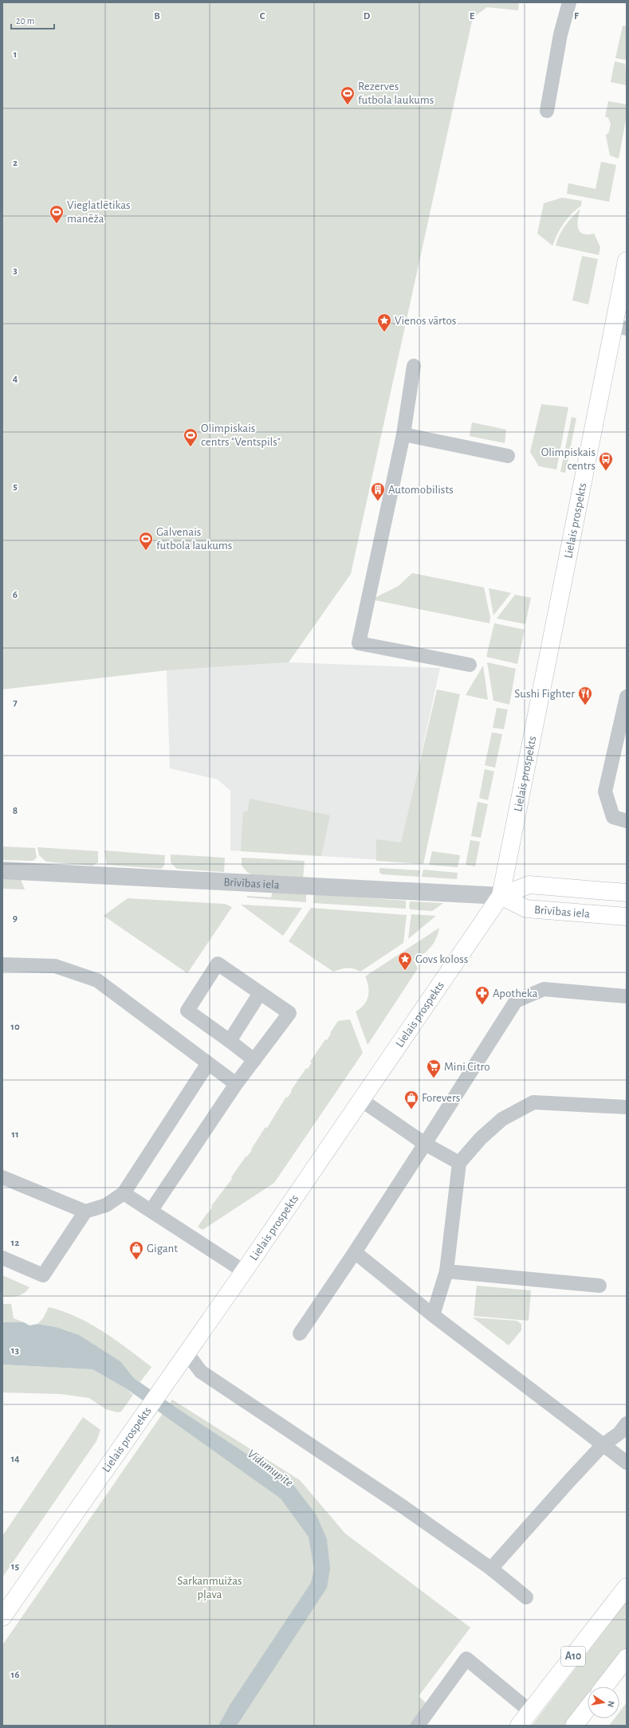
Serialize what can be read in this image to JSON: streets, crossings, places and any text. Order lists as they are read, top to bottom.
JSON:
{
  "streets": {
    "main road": ["Lielais prospekts", "Brīvības iela", "A10"]
  },
  "crossings": [
    ["Lielais prospekts", "Brīvības iela"]
  ],
  "water": ["Vidumupīte"],
  "parks": ["Sarkanmuižas pļava"],
  "places": {
    "sports": [
      "Rezerves futbola laukums",
      "Vieglatlētikas manēža",
      "Olimpiskais centrs \"Ventspils\"",
      "Galvenais futbola laukums"
    ],
    "place": ["Vienos vārtos", "Govs koloss"],
    "bus stop": ["Olimpiskais centrs"],
    "building": ["Automobilists"],
    "restaurant": ["Sushi Fighter"],
    "pharmacy": ["Apotheka"],
    "supermarket": ["Mini Citro"],
    "shop": ["Forevers", "Gigant"]
  },
  "scale_bar": "20 m",
  "north": "right",
  "grid": {
    "columns": [
      "B",
      "C",
      "D",
      "E",
      "F"
    ],
    "rows": [
      "1",
      "2",
      "3",
      "4",
      "5",
      "6",
      "7",
      "8",
      "9",
      "10",
      "11",
      "12",
      "13",
      "14",
      "15",
      "16"
    ]
  }
}
